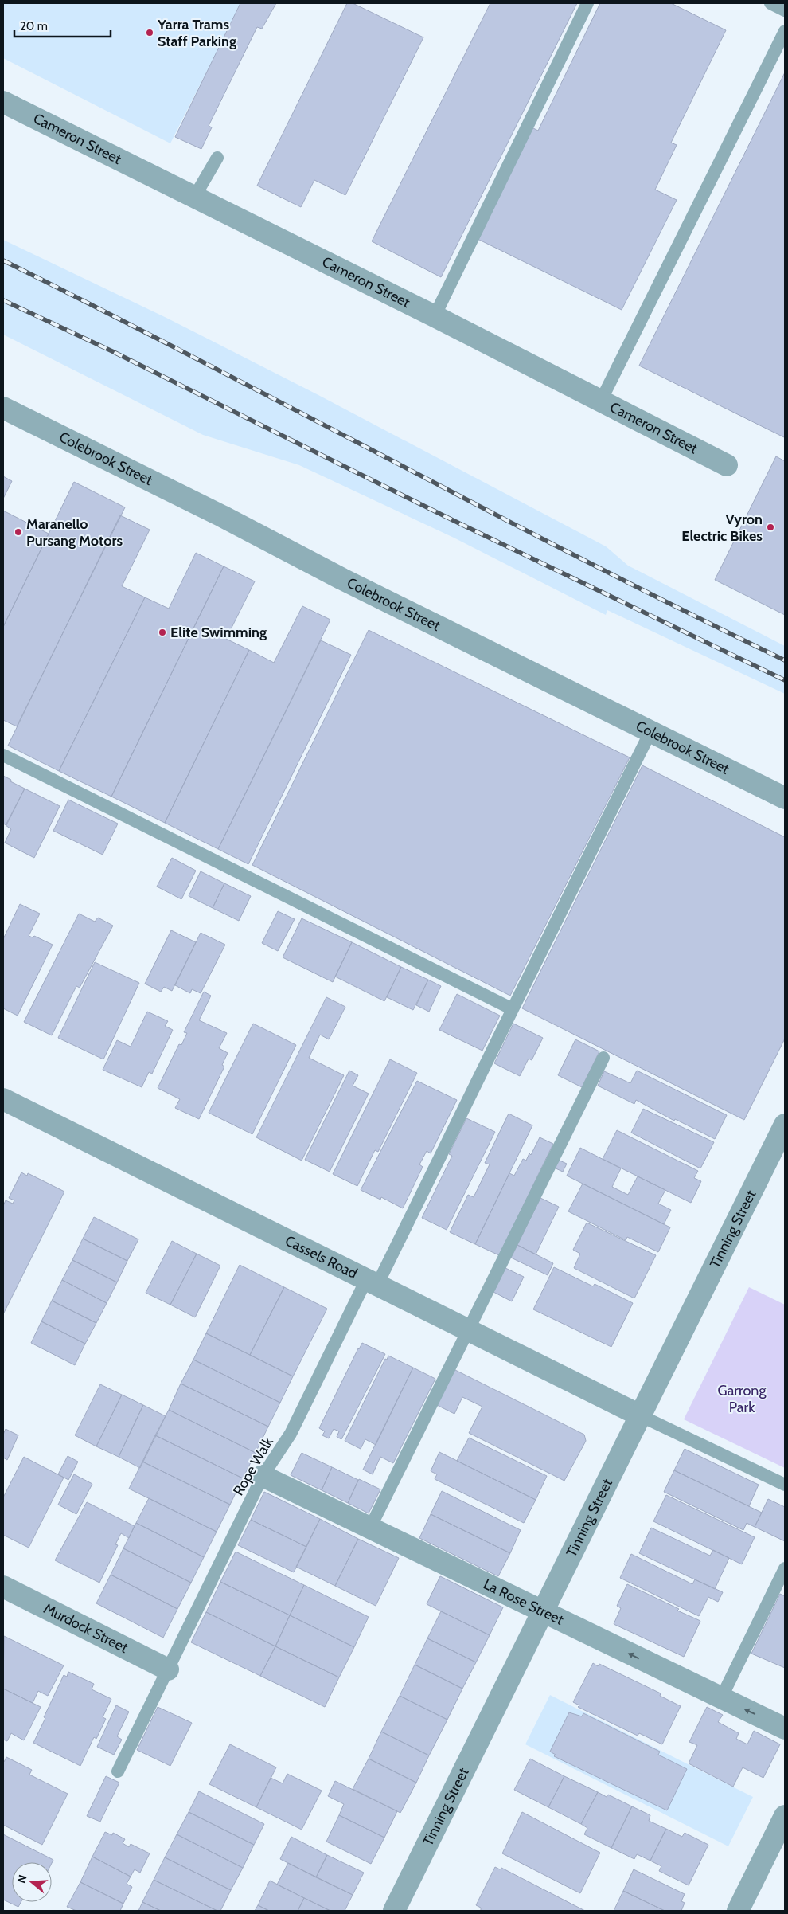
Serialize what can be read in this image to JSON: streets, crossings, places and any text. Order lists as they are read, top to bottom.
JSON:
{
  "streets": {
    "street": [
      "Cameron Street",
      "Colebrook Street",
      "Tinning Street",
      "Cassels Road",
      "La Rose Street",
      "Murdock Street"
    ],
    "lane": ["Rope Walk"]
  },
  "crossings": [
    ["Colebrook Street", "Rope Walk"],
    ["Tinning Street", "Cassels Road"],
    ["Tinning Street", "La Rose Street"],
    ["Cassels Road", "Rope Walk"],
    ["Rope Walk", "La Rose Street"],
    ["Rope Walk", "Murdock Street"]
  ],
  "one_way": ["La Rose Street"],
  "parks": ["Garrong Park"],
  "places": [
    "Yarra Trams Staff Parking",
    "Vyron Electric Bikes",
    "Maranello Pursang Motors",
    "Elite Swimming"
  ],
  "scale_bar": "20 m",
  "north": "left"
}
